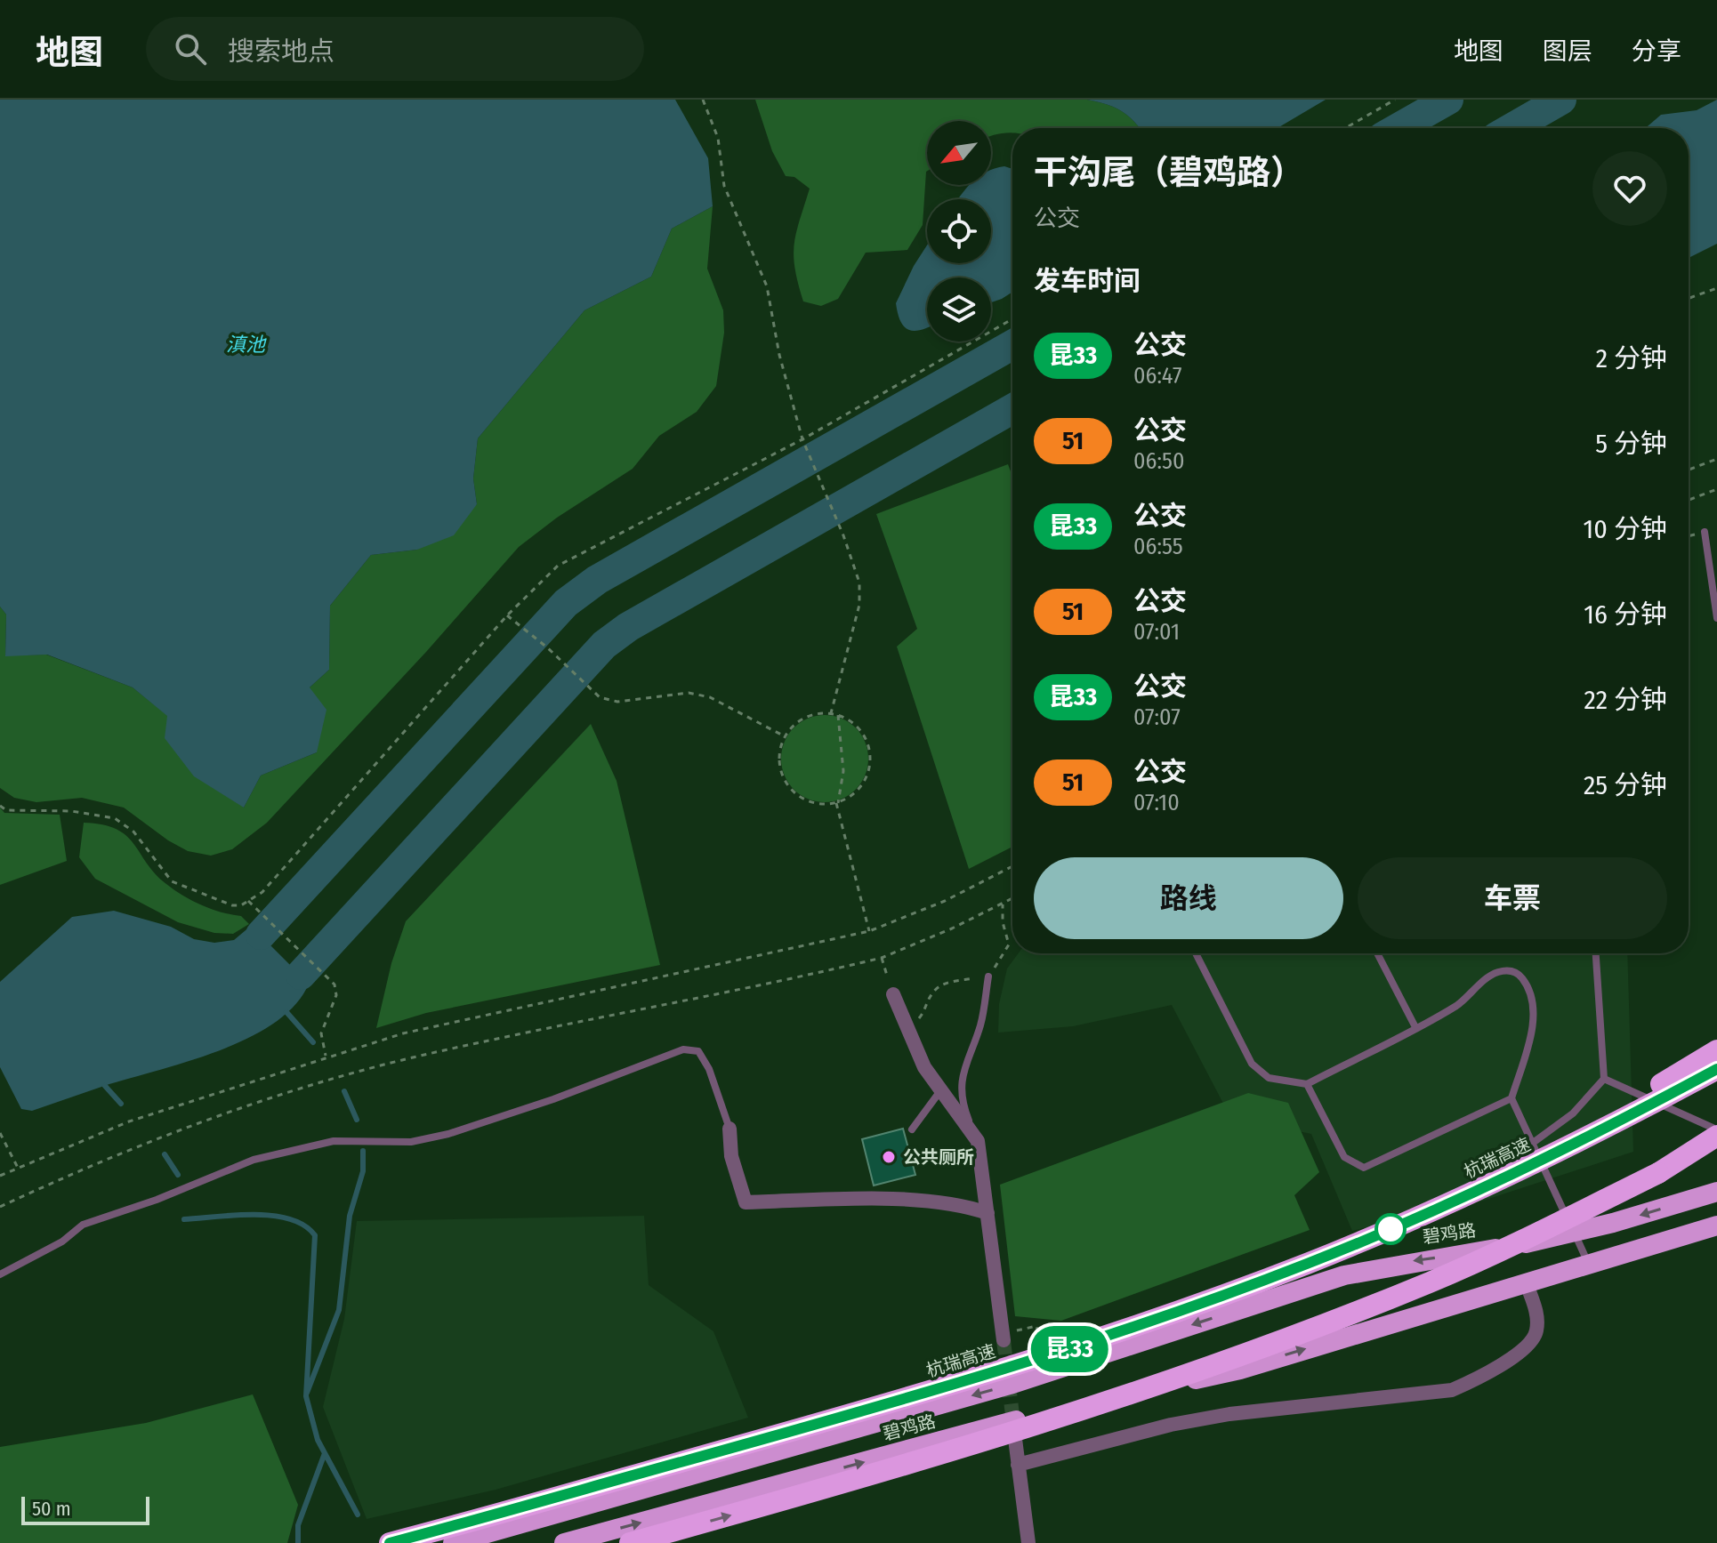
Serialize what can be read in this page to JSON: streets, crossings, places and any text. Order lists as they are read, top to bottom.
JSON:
{
  "streets": {
    "highway": ["杭瑞高速", "碧鸡路"]
  },
  "water": ["滇池"],
  "places": ["公共厕所"],
  "lines": ["bus line 昆33"],
  "scale_bar": "50 m",
  "north": "bottom left",
  "page": {
    "header": "地图",
    "search": "搜索地点",
    "nav": ["地图", "图层", "分享"],
    "on_map": "昆33",
    "heading": [
      ["干沟尾（碧鸡路）", "公交"],
      "发车时间"
    ],
    "list": [
      {
        "mark": "昆33",
        "name": "公交",
        "note": "06:47",
        "value": "2 分钟"
      },
      {
        "mark": "51",
        "name": "公交",
        "note": "06:50",
        "value": "5 分钟"
      },
      {
        "mark": "昆33",
        "name": "公交",
        "note": "06:55",
        "value": "10 分钟"
      },
      {
        "mark": "51",
        "name": "公交",
        "note": "07:01",
        "value": "16 分钟"
      },
      {
        "mark": "昆33",
        "name": "公交",
        "note": "07:07",
        "value": "22 分钟"
      },
      {
        "mark": "51",
        "name": "公交",
        "note": "07:10",
        "value": "25 分钟"
      }
    ],
    "buttons": ["路线", "车票"],
    "scale": "50 m"
  }
}
